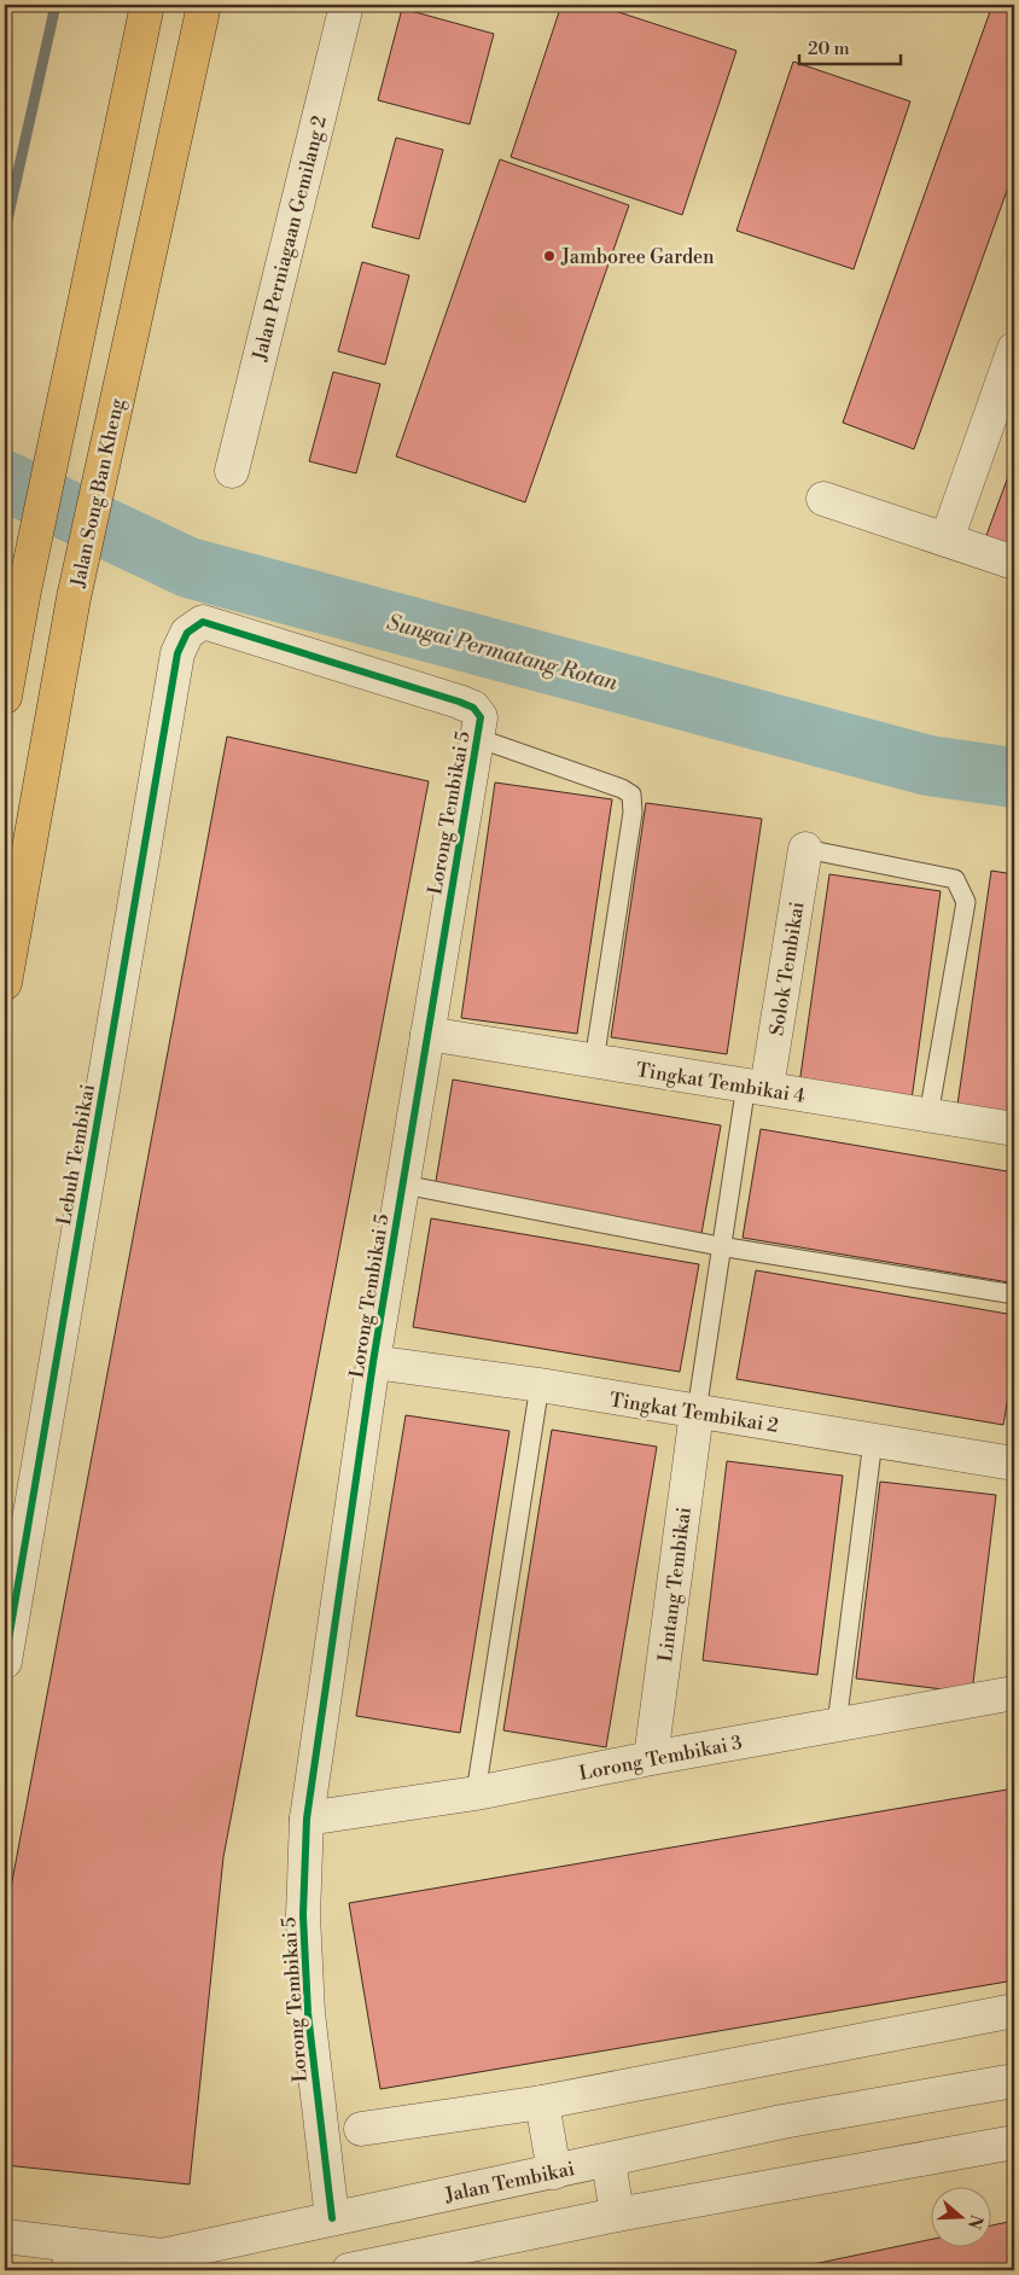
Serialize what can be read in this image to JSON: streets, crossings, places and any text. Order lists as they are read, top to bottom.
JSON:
{
  "streets": {
    "main road": ["Jalan Song Ban Kheng"],
    "street": [
      "Jalan Perniagaan Gemilang 2",
      "Lorong Tembikai 5",
      "Solok Tembikai",
      "Tingkat Tembikai 4",
      "Lebuh Tembikai",
      "Tingkat Tembikai 2",
      "Lintang Tembikai",
      "Lorong Tembikai 3",
      "Jalan Tembikai"
    ]
  },
  "crossings": [
    ["Lorong Tembikai 5", "Tingkat Tembikai 4"],
    ["Lorong Tembikai 5", "Lebuh Tembikai"],
    ["Lorong Tembikai 5", "Tingkat Tembikai 2"],
    ["Lorong Tembikai 5", "Lorong Tembikai 3"],
    ["Lorong Tembikai 5", "Jalan Tembikai"],
    ["Solok Tembikai", "Tingkat Tembikai 4"],
    ["Tingkat Tembikai 2", "Lintang Tembikai"],
    ["Lintang Tembikai", "Lorong Tembikai 3"]
  ],
  "water": ["Sungai Permatang Rotan"],
  "places": ["Jamboree Garden"],
  "scale_bar": "20 m",
  "north": "right"
}
